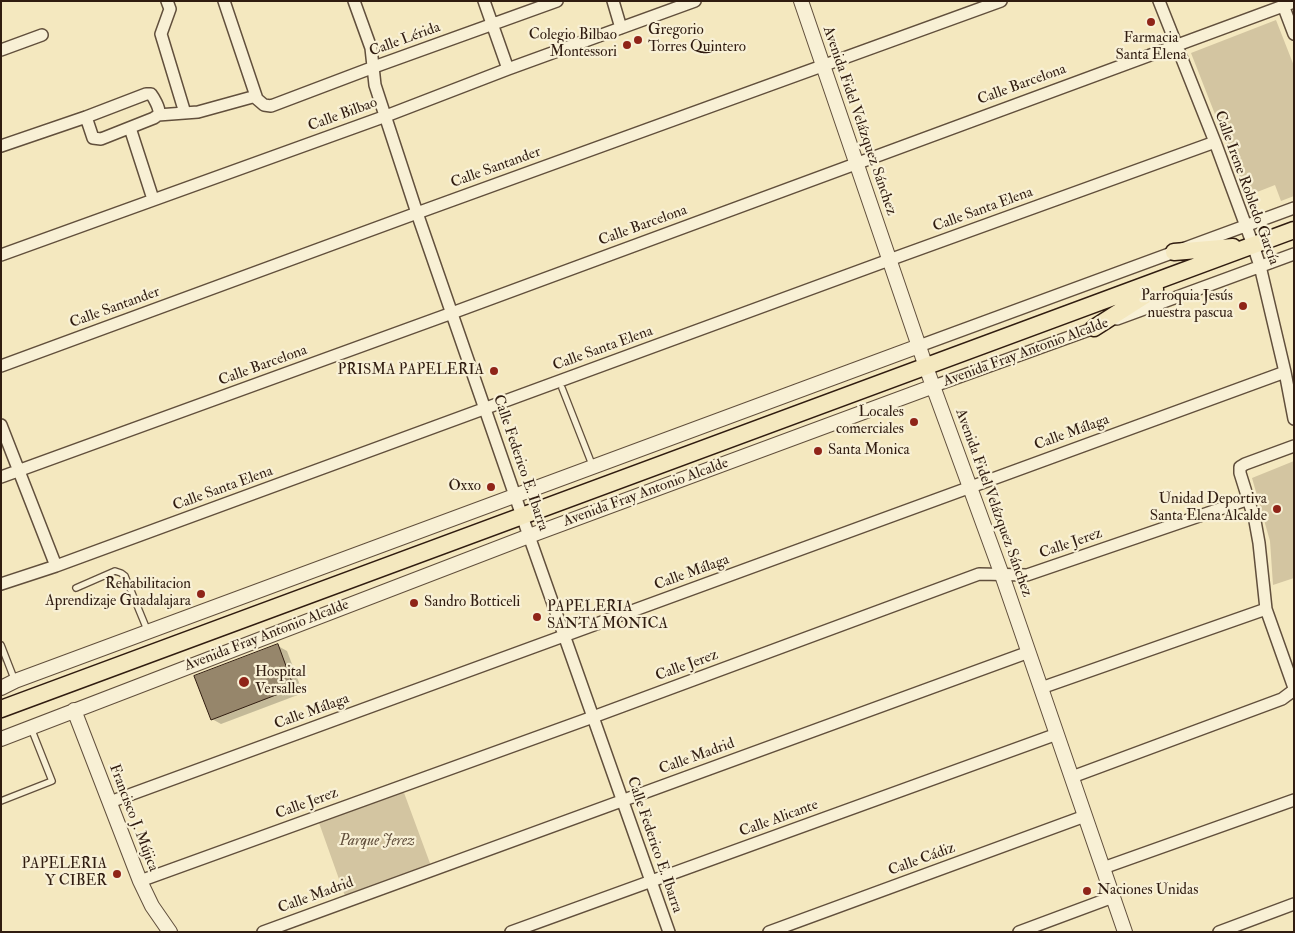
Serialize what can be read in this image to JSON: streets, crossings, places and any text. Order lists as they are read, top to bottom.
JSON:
{
  "streets": {
    "main road": ["Avenida Fray Antonio Alcalde"],
    "street": [
      "Calle Lérida",
      "Calle Barcelona",
      "Calle Bilbao",
      "Avenida Fidel Velázquez Sánchez",
      "Calle Santander",
      "Calle Irene Robledo García",
      "Calle Santa Elena",
      "Calle Málaga",
      "Calle Federico E. Ibarra",
      "Calle Jerez",
      "Calle Madrid",
      "Francisco J. Mújica",
      "Calle Alicante",
      "Calle Cádiz"
    ]
  },
  "crossings": [
    ["Calle Lérida", "Calle Federico E. Ibarra"],
    ["Calle Barcelona", "Avenida Fidel Velázquez Sánchez"],
    ["Calle Barcelona", "Calle Irene Robledo García"],
    ["Calle Barcelona", "Calle Federico E. Ibarra"],
    ["Calle Bilbao", "Calle Federico E. Ibarra"],
    ["Avenida Fidel Velázquez Sánchez", "Calle Santander"],
    ["Avenida Fidel Velázquez Sánchez", "Calle Santa Elena"],
    ["Avenida Fidel Velázquez Sánchez", "Avenida Fray Antonio Alcalde"],
    ["Avenida Fidel Velázquez Sánchez", "Calle Málaga"],
    ["Avenida Fidel Velázquez Sánchez", "Calle Jerez"],
    ["Avenida Fidel Velázquez Sánchez", "Calle Madrid"],
    ["Avenida Fidel Velázquez Sánchez", "Calle Alicante"],
    ["Avenida Fidel Velázquez Sánchez", "Calle Cádiz"],
    ["Calle Santander", "Calle Federico E. Ibarra"],
    ["Calle Irene Robledo García", "Calle Santa Elena"],
    ["Calle Irene Robledo García", "Avenida Fray Antonio Alcalde"],
    ["Calle Irene Robledo García", "Calle Málaga"],
    ["Calle Santa Elena", "Calle Federico E. Ibarra"],
    ["Avenida Fray Antonio Alcalde", "Calle Federico E. Ibarra"],
    ["Avenida Fray Antonio Alcalde", "Francisco J. Mújica"],
    ["Calle Málaga", "Calle Federico E. Ibarra"],
    ["Calle Málaga", "Francisco J. Mújica"],
    ["Calle Federico E. Ibarra", "Calle Jerez"],
    ["Calle Federico E. Ibarra", "Calle Madrid"],
    ["Calle Federico E. Ibarra", "Calle Alicante"],
    ["Calle Jerez", "Francisco J. Mújica"]
  ],
  "parks": ["Parque Jerez"],
  "places": [
    "Farmacia Santa Elena",
    "Gregorio Torres Quintero",
    "Colegio Bilbao Montessori",
    "Parroquia Jesús nuestra pascua",
    "PRISMA PAPELERIA",
    "Locales comerciales",
    "Santa Monica",
    "Oxxo",
    "Unidad Deportiva Santa Elena Alcalde",
    "Rehabilitacion Aprendizaje Guadalajara",
    "Sandro Botticeli",
    "PAPELERIA SANTA MONICA",
    "Hospital Versalles",
    "PAPELERIA Y CIBER",
    "Naciones Unidas"
  ]
}
